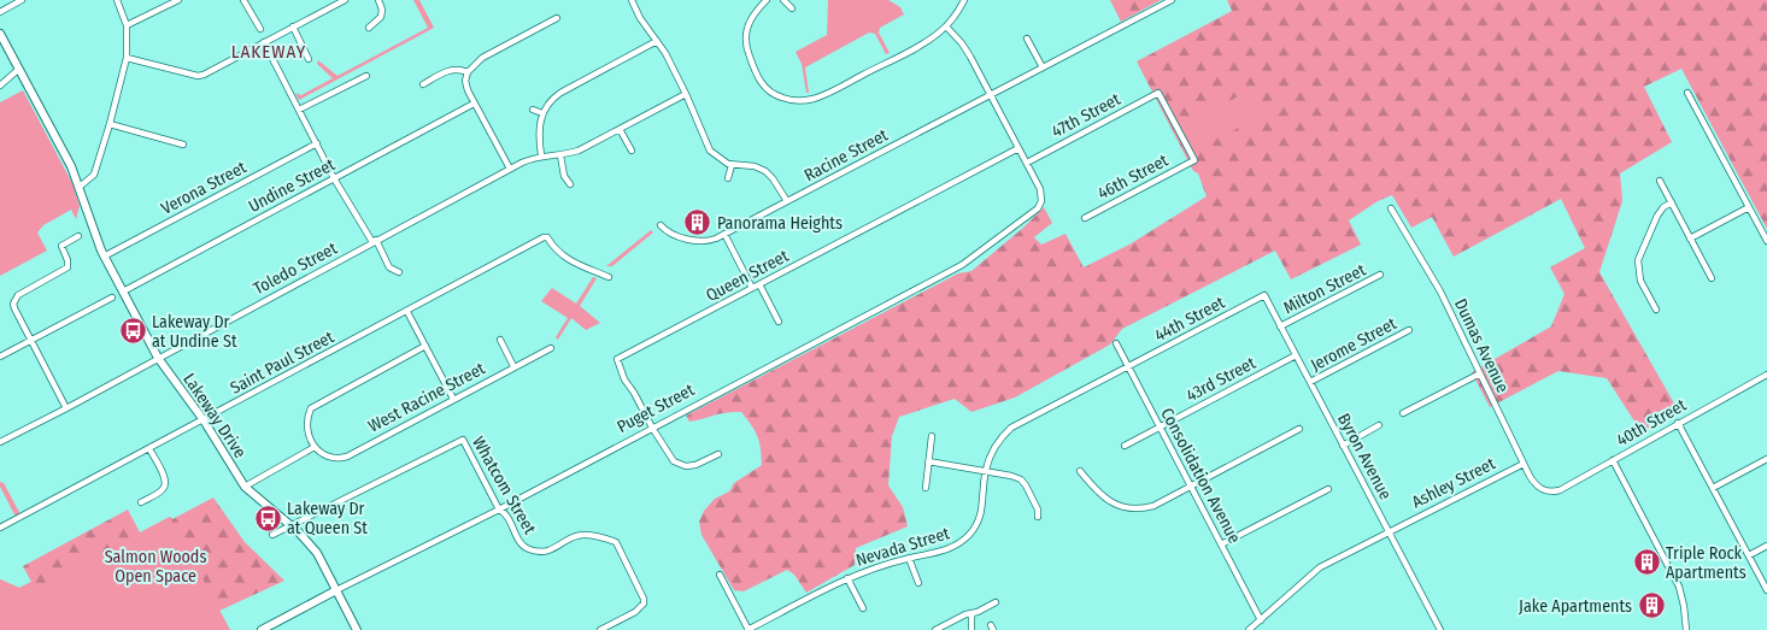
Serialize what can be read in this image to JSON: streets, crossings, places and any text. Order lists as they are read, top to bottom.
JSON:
{
  "streets": {
    "main road": ["Puget Street", "Lakeway Drive"],
    "street": [
      "47th Street",
      "Racine Street",
      "46th Street",
      "Undine Street",
      "Verona Street",
      "Toledo Street",
      "Queen Street",
      "Milton Street",
      "44th Street",
      "Jerome Street",
      "Dumas Avenue",
      "Saint Paul Street",
      "43rd Street",
      "West Racine Street",
      "40th Street",
      "Byron Avenue",
      "Consolidation Avenue",
      "Ashley Street",
      "Whatcom Street",
      "Nevada Street"
    ]
  },
  "crossings": [
    ["47th Street", "46th Street"],
    ["47th Street", "Puget Street"],
    ["Undine Street", "Lakeway Drive"],
    ["Verona Street", "Lakeway Drive"],
    ["Toledo Street", "Lakeway Drive"],
    ["Queen Street", "Puget Street"],
    ["Milton Street", "Byron Avenue"],
    ["44th Street", "Byron Avenue"],
    ["44th Street", "Consolidation Avenue"],
    ["44th Street", "Nevada Street"],
    ["Jerome Street", "Byron Avenue"],
    ["Dumas Avenue", "40th Street"],
    ["Dumas Avenue", "Ashley Street"],
    ["Saint Paul Street", "Lakeway Drive"],
    ["43rd Street", "Byron Avenue"],
    ["43rd Street", "Consolidation Avenue"],
    ["Puget Street", "Lakeway Drive"],
    ["Puget Street", "Whatcom Street"],
    ["Lakeway Drive", "Whatcom Street"],
    ["Byron Avenue", "Ashley Street"],
    ["Consolidation Avenue", "Ashley Street"],
    ["Consolidation Avenue", "Nevada Street"]
  ],
  "districts": ["LAKEWAY"],
  "parks": ["Salmon Woods Open Space"],
  "places": {
    "building": ["Panorama Heights", "Triple Rock Apartments", "Jake Apartments"],
    "bus stop": ["Lakeway Dr at Undine St", "Lakeway Dr at Queen St"]
  }
}
